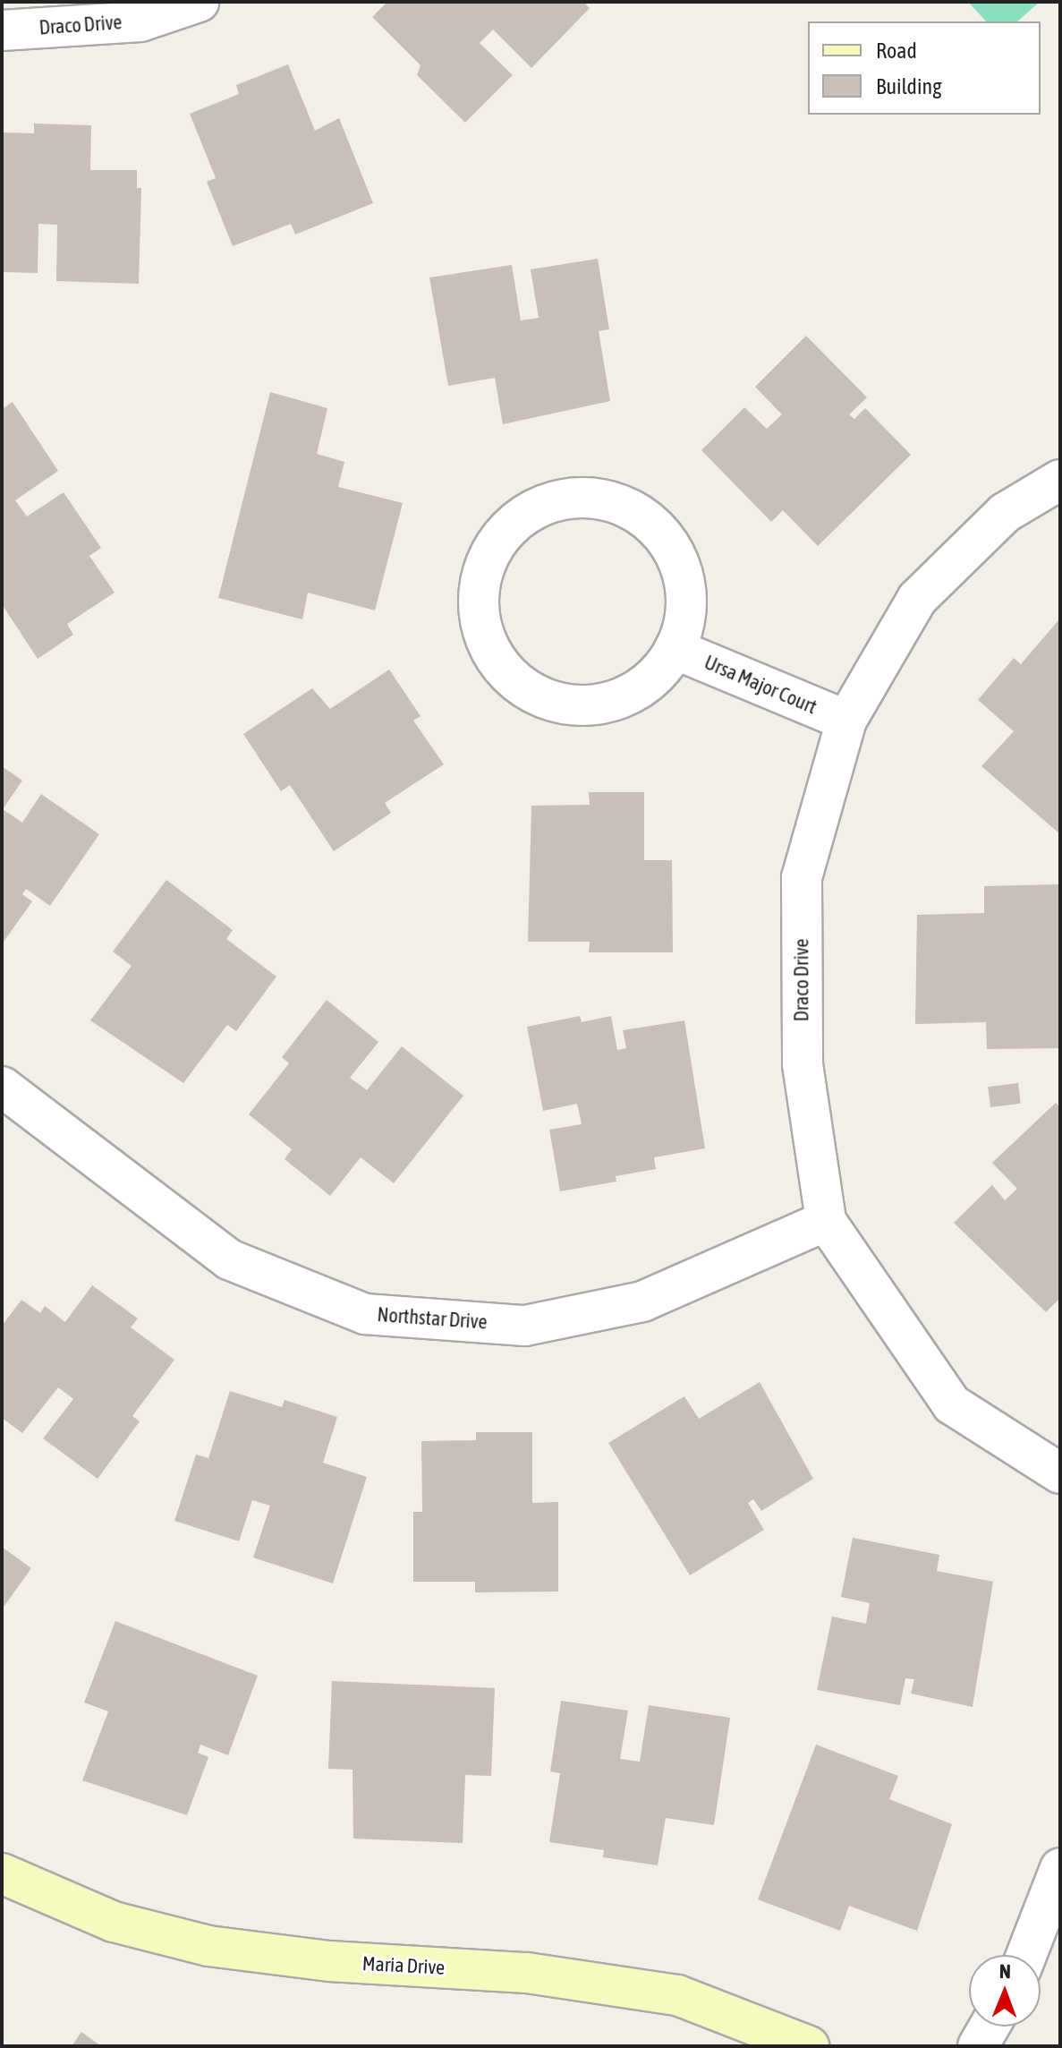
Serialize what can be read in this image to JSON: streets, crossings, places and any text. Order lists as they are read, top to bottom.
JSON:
{
  "streets": {
    "street": [
      "Draco Drive",
      "Ursa Major Court",
      "Northstar Drive",
      "Maria Drive"
    ]
  },
  "crossings": [
    ["Draco Drive", "Ursa Major Court"],
    ["Draco Drive", "Northstar Drive"]
  ],
  "legend": ["Road", "Building"],
  "north": "top"
}
